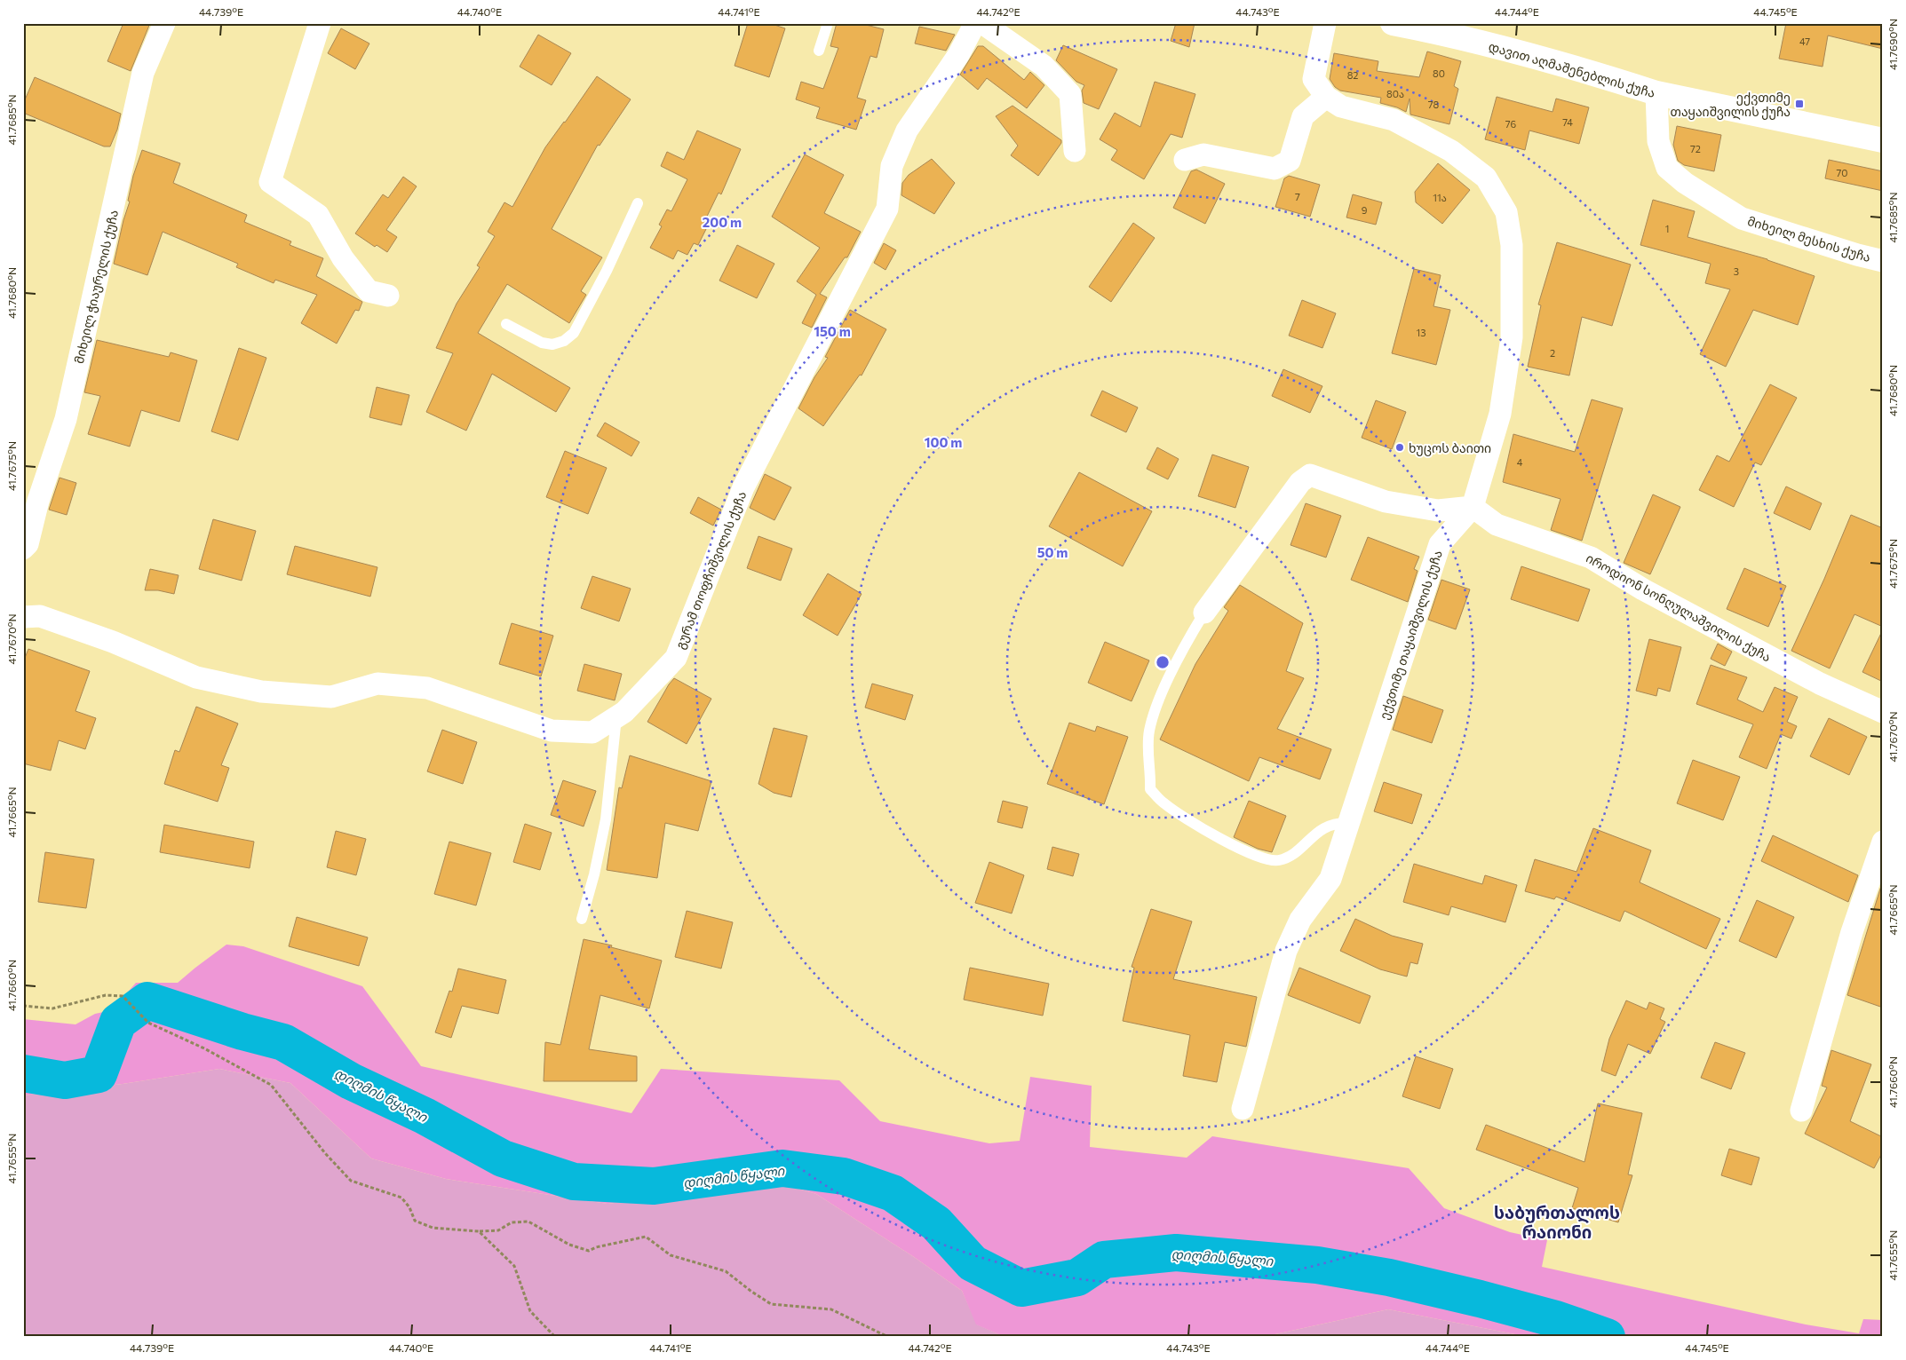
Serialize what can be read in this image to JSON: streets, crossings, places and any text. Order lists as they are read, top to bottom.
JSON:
{
  "streets": {
    "street": [
      "დავით აღმაშენებლის ქუჩა",
      "მიხეილ მესხის ქუჩა",
      "მიხეილ ჭიაურელის ქუჩა",
      "გურამ თოფჩიშვილის ქუჩა",
      "იროდიონ სონღულაშვილის ქუჩა",
      "ექვთიმე თაყაიშვილის ქუჩა"
    ]
  },
  "crossings": [
    ["დავით აღმაშენებლის ქუჩა", "მიხეილ მესხის ქუჩა"],
    ["იროდიონ სონღულაშვილის ქუჩა", "ექვთიმე თაყაიშვილის ქუჩა"]
  ],
  "districts": ["საბურთალოს რაიონი"],
  "water": ["დიღმის წყალი"],
  "places": {
    "transit": ["ექვთიმე თაყაიშვილის ქუჩა"],
    "other": ["ხუცოს ბაითი"]
  },
  "house_numbers": [
    "47",
    "80",
    "82",
    "80ა",
    "78",
    "74",
    "76",
    "72",
    "70",
    "7",
    "11ა",
    "9",
    "1",
    "3",
    "13",
    "2",
    "4"
  ],
  "coordinates": [
    "44.739°E",
    "44.740°E",
    "44.741°E",
    "44.742°E",
    "44.743°E",
    "44.744°E",
    "44.745°E",
    "41.7690°N",
    "41.7685°N",
    "41.7680°N",
    "41.7675°N",
    "41.7670°N",
    "41.7665°N",
    "41.7660°N",
    "41.7655°N"
  ],
  "rings": [
    "200 m",
    "150 m",
    "100 m",
    "50 m"
  ]
}
